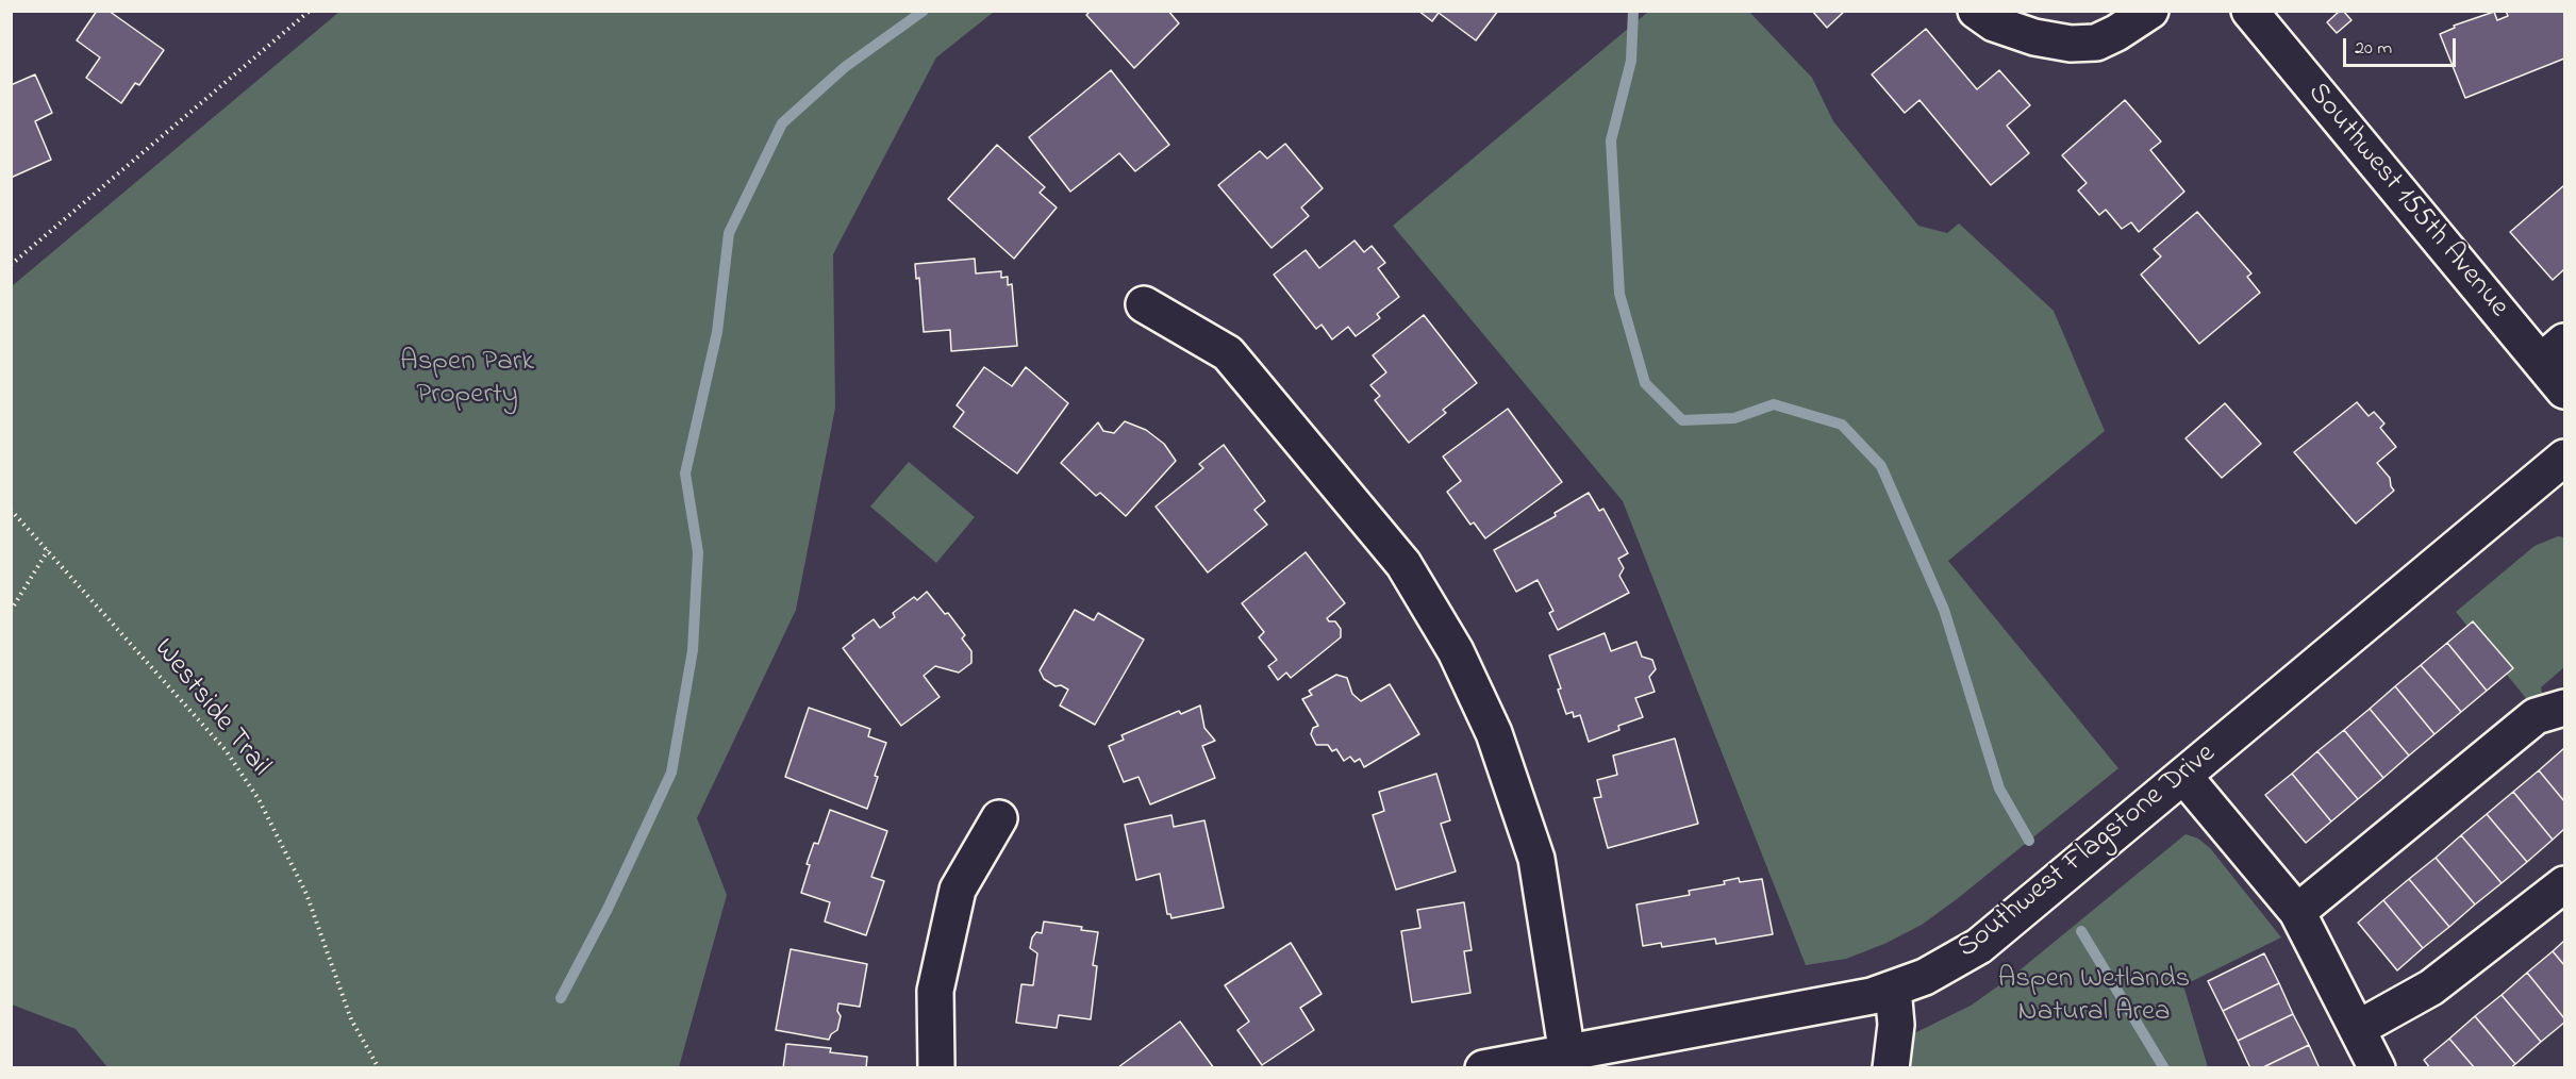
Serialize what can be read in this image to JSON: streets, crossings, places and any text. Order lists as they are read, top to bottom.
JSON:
{
  "streets": {
    "street": ["Southwest 155th Avenue", "Southwest Flagstone Drive"],
    "path": ["Westside Trail"]
  },
  "parks": ["Aspen Park Property", "Aspen Wetlands Natural Area"],
  "scale_bar": "20 m"
}
